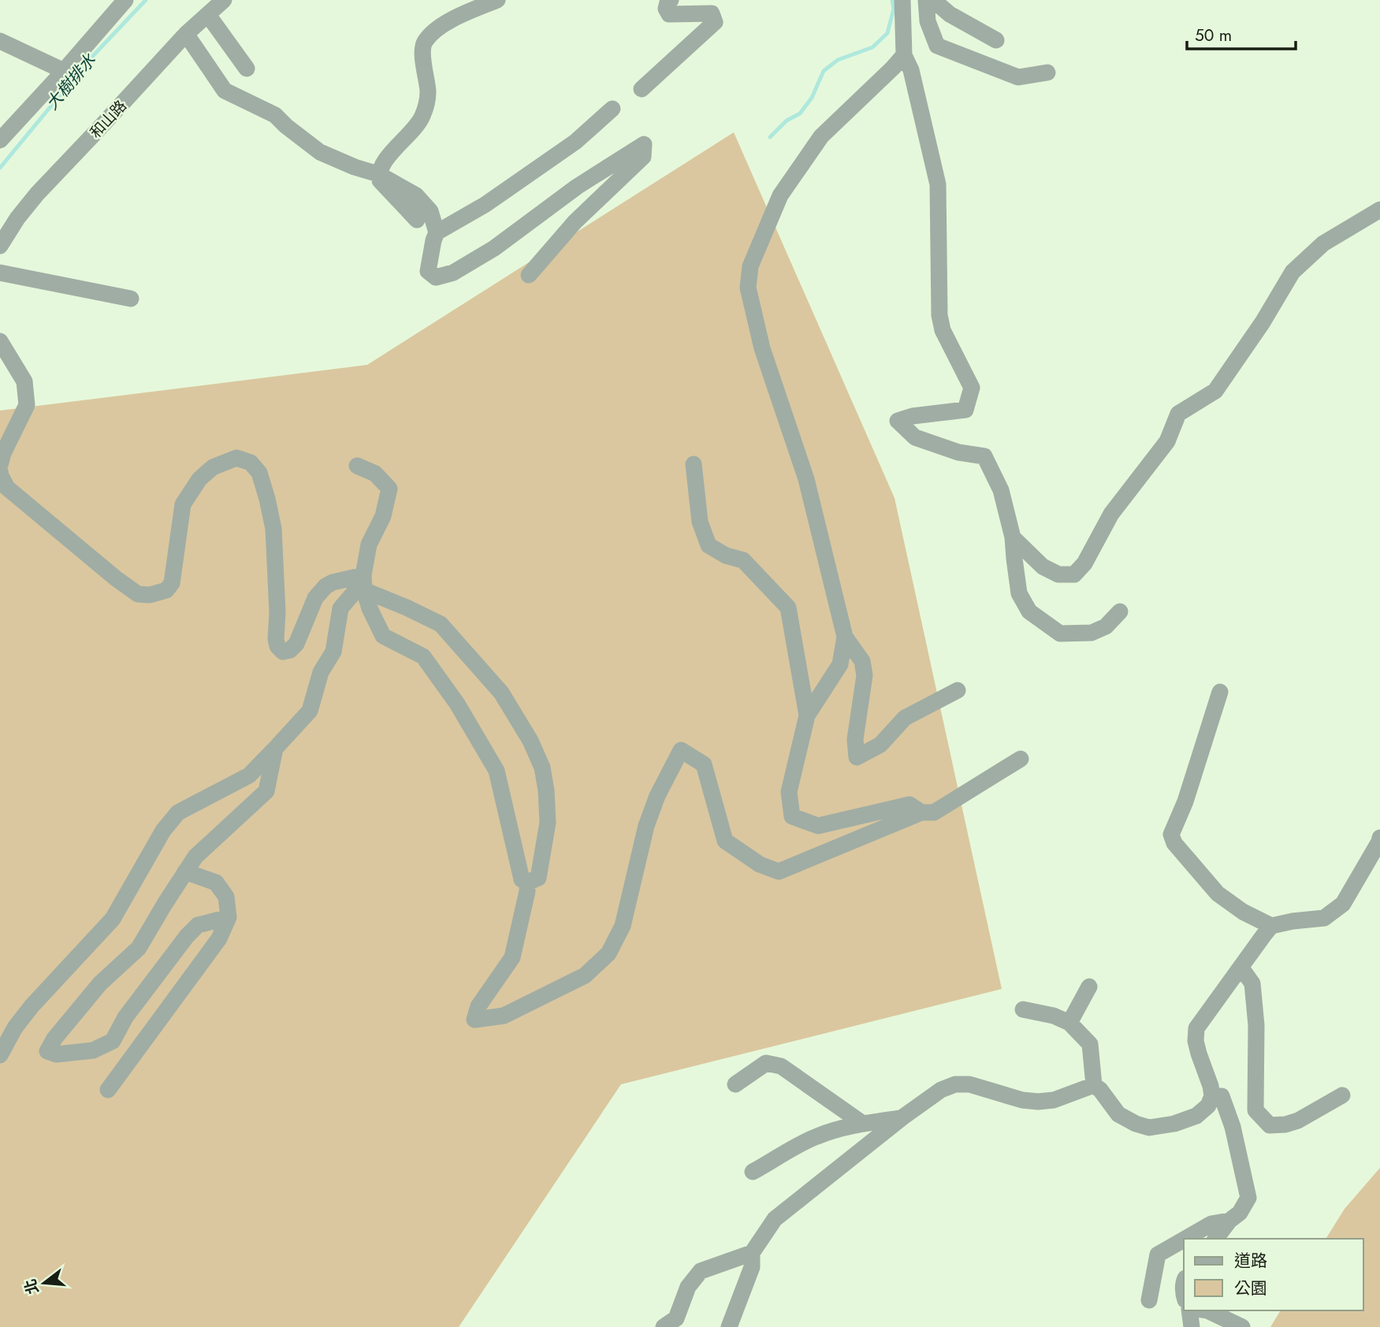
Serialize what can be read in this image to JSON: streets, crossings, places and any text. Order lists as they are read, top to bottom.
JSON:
{
  "streets": {
    "street": ["和山路"]
  },
  "water": ["大樹排水"],
  "legend": ["道路", "公園"],
  "scale_bar": "50 m",
  "north": "left"
}
